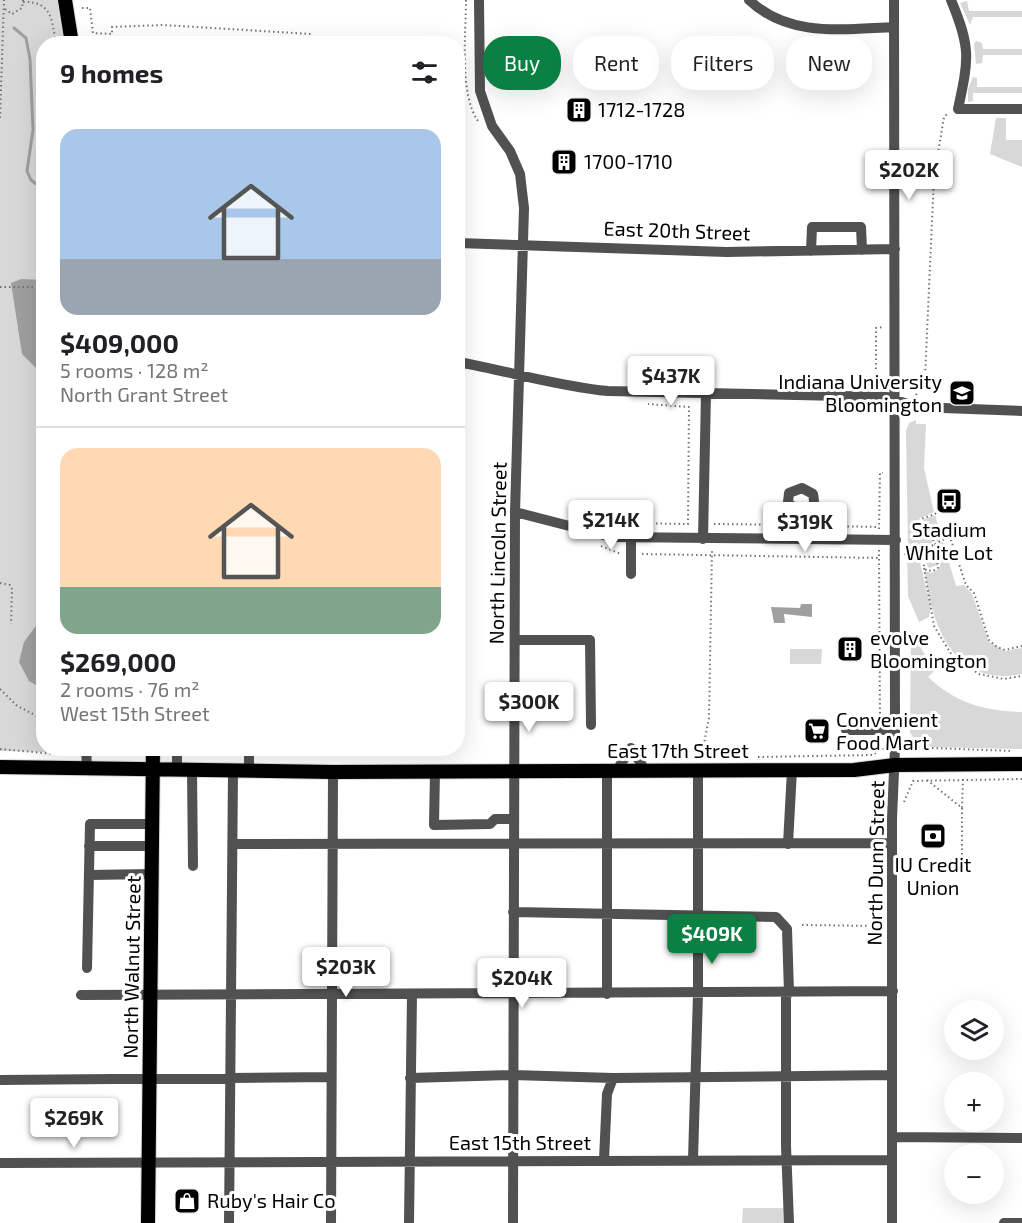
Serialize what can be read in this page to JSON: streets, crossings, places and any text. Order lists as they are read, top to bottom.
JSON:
{
  "streets": {
    "main road": ["East 17th Street", "North Walnut Street"],
    "street": [
      "East 20th Street",
      "North Lincoln Street",
      "North Dunn Street",
      "East 15th Street"
    ]
  },
  "crossings": [
    ["East 20th Street", "North Lincoln Street"],
    ["East 20th Street", "North Dunn Street"],
    ["North Lincoln Street", "East 17th Street"],
    ["North Lincoln Street", "East 15th Street"],
    ["East 17th Street", "North Dunn Street"],
    ["East 17th Street", "North Walnut Street"],
    ["North Dunn Street", "East 15th Street"],
    ["North Walnut Street", "East 15th Street"]
  ],
  "places": {
    "building": ["1712-1728", "1700-1710", "evolve Bloomington"],
    "school or university": ["Indiana University Bloomington"],
    "bus stop": ["Stadium White Lot"],
    "supermarket": ["Convenient Food Mart"],
    "bank": ["IU Credit Union"],
    "shop": ["Ruby's Hair Co"]
  },
  "page": {
    "chip": [
      "Buy",
      "Rent",
      "Filters",
      "New"
    ],
    "heading": "9 homes",
    "list": [
      {
        "name": "$409,000",
        "note": "5 rooms · 128 m² · North Grant Street"
      },
      {
        "name": "$269,000",
        "note": "2 rooms · 76 m² · West 15th Street"
      }
    ],
    "price": [
      "$202K",
      "$437K",
      "$214K",
      "$319K",
      "$300K",
      "$409K",
      "$203K",
      "$204K",
      "$269K"
    ],
    "map_buttons": ["+", "−"]
  }
}
